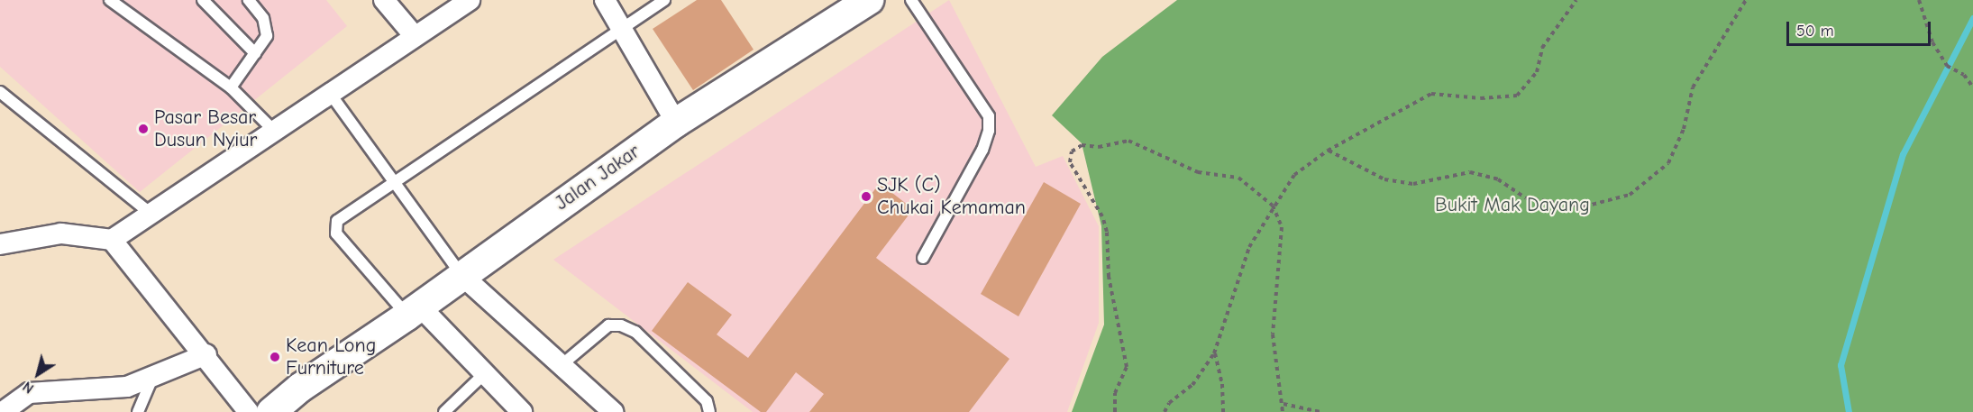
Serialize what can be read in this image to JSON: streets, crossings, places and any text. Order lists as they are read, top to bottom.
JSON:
{
  "streets": {
    "main road": ["Jalan Jakar"]
  },
  "parks": ["Bukit Mak Dayang"],
  "places": ["Pasar Besar Dusun Nyiur", "SJK (C) Chukai Kemaman", "Kean Long Furniture"],
  "scale_bar": "50 m",
  "north": "bottom left"
}
